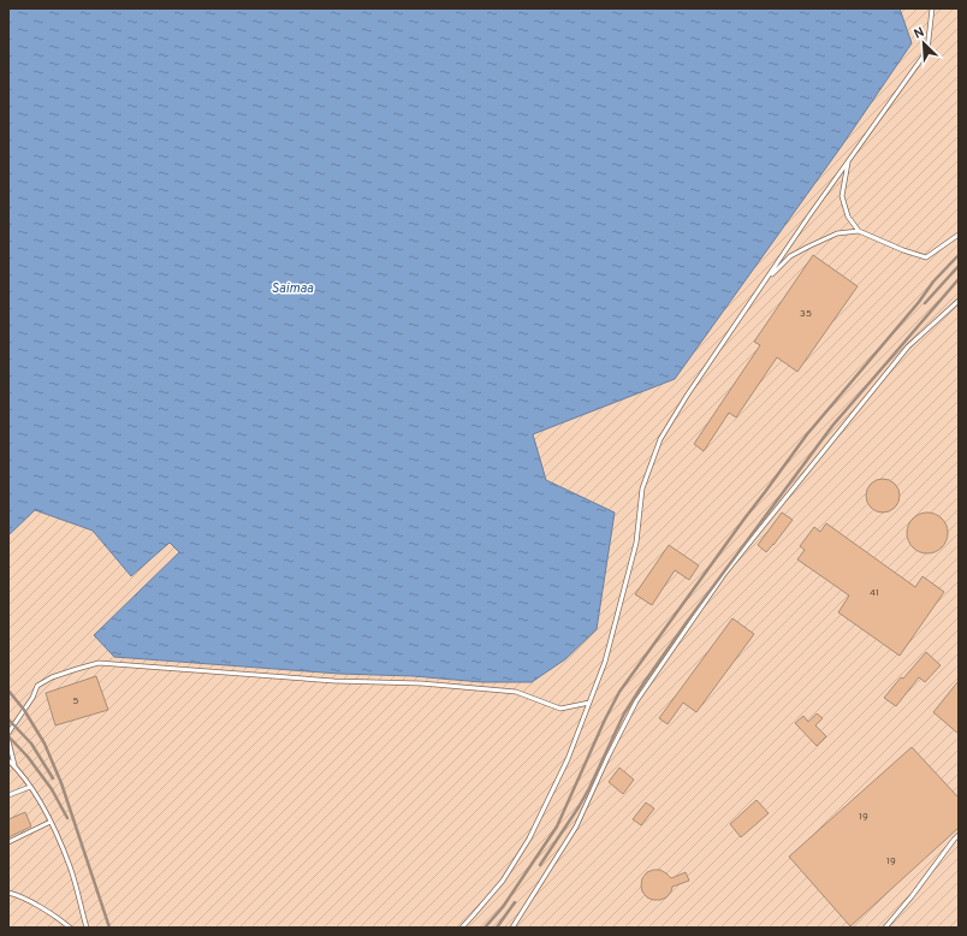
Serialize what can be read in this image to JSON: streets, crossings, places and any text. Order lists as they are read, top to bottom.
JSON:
{
  "water": ["Saimaa"],
  "house_numbers": [
    "35",
    "41",
    "5",
    "19",
    "19"
  ],
  "north": "top left"
}
